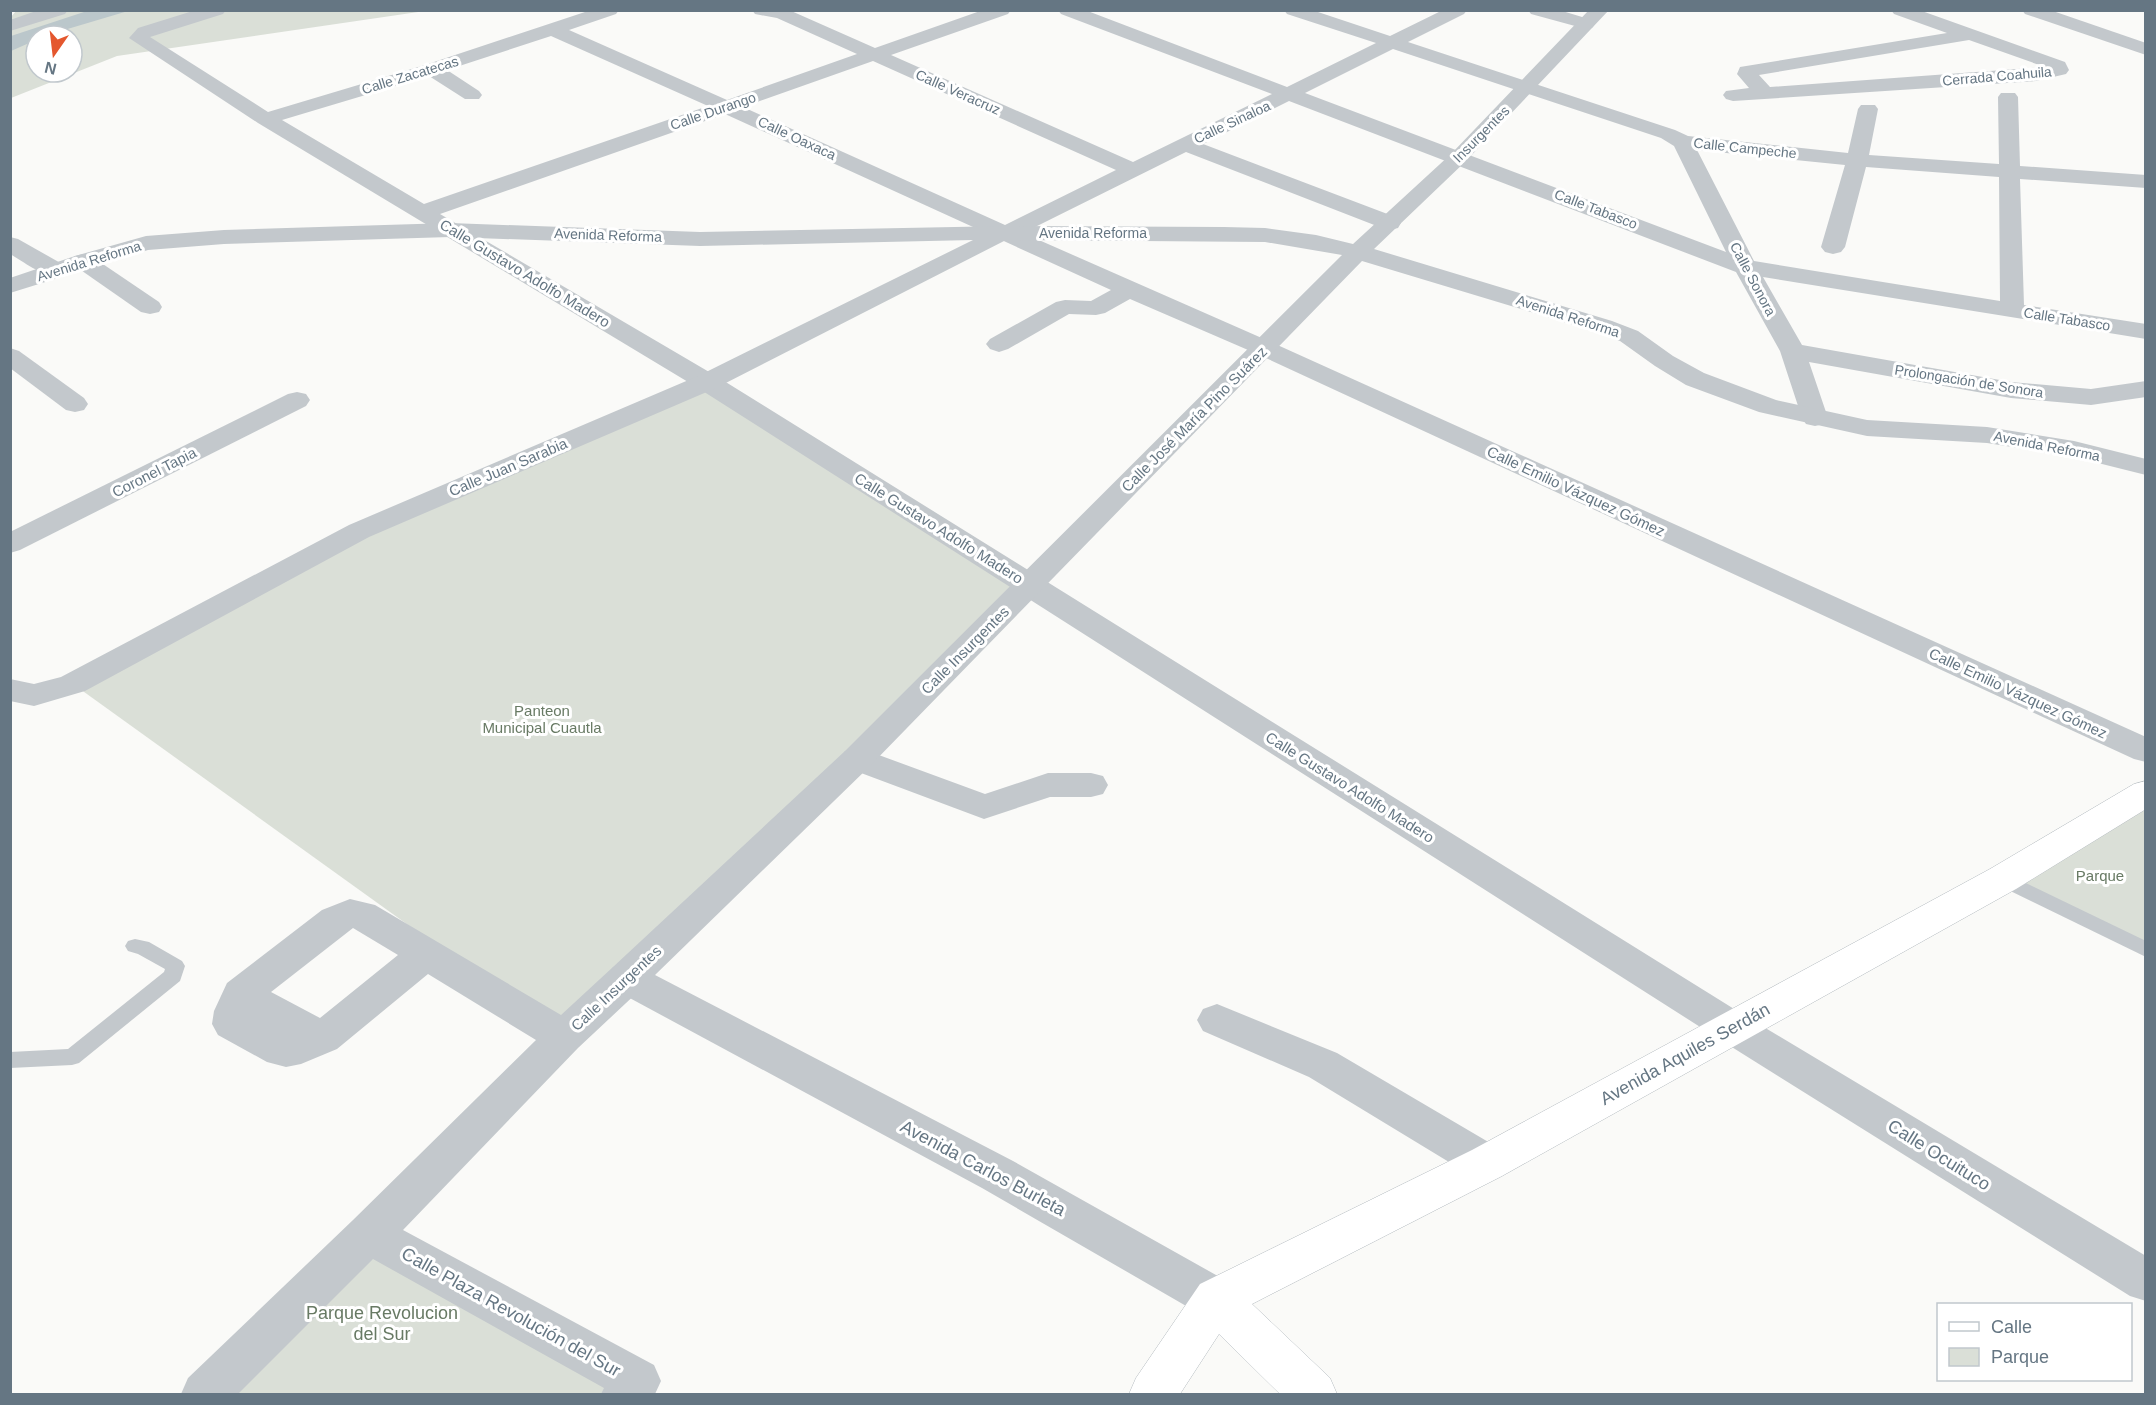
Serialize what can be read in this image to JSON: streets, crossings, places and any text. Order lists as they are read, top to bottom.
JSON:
{
  "streets": {
    "main road": ["Avenida Aquiles Serdán", "Avenida Carlos Burleta"],
    "street": [
      "Calle Zacatecas",
      "Cerrada Coahuila",
      "Calle Veracruz",
      "Calle Durango",
      "Calle Sinaloa",
      "Insurgentes",
      "Calle Oaxaca",
      "Calle Campeche",
      "Calle Tabasco",
      "Avenida Reforma",
      "Calle Gustavo Adolfo Madero",
      "Calle Sonora",
      "Prolongación de Sonora",
      "Calle José María Pino Suárez",
      "Calle Juan Sarabia",
      "Coronel Tapia",
      "Calle Emilio Vázquez Gómez",
      "Calle Insurgentes",
      "Calle Ocuituco",
      "Calle Plaza Revolución del Sur"
    ]
  },
  "crossings": [
    ["Calle Zacatecas", "Calle Oaxaca"],
    ["Calle Zacatecas", "Calle Gustavo Adolfo Madero"],
    ["Calle Veracruz", "Calle Durango"],
    ["Calle Veracruz", "Calle Sinaloa"],
    ["Calle Durango", "Calle Oaxaca"],
    ["Calle Durango", "Calle Gustavo Adolfo Madero"],
    ["Calle Sinaloa", "Calle Oaxaca"],
    ["Calle Sinaloa", "Calle Campeche"],
    ["Calle Sinaloa", "Calle Tabasco"],
    ["Calle Sinaloa", "Avenida Reforma"],
    ["Calle Sinaloa", "Calle Juan Sarabia"],
    ["Calle Sinaloa", "Calle Emilio Vázquez Gómez"],
    ["Insurgentes", "Calle Campeche"],
    ["Insurgentes", "Calle Tabasco"],
    ["Insurgentes", "Avenida Reforma"],
    ["Insurgentes", "Calle José María Pino Suárez"],
    ["Calle Oaxaca", "Avenida Reforma"],
    ["Calle Oaxaca", "Calle Juan Sarabia"],
    ["Calle Oaxaca", "Calle Emilio Vázquez Gómez"],
    ["Calle Campeche", "Calle Sonora"],
    ["Calle Tabasco", "Calle Sonora"],
    ["Avenida Reforma", "Calle Gustavo Adolfo Madero"],
    ["Avenida Reforma", "Calle Sonora"],
    ["Avenida Reforma", "Calle José María Pino Suárez"],
    ["Avenida Reforma", "Calle Juan Sarabia"],
    ["Avenida Reforma", "Calle Emilio Vázquez Gómez"],
    ["Calle Gustavo Adolfo Madero", "Calle José María Pino Suárez"],
    ["Calle Gustavo Adolfo Madero", "Calle Juan Sarabia"],
    ["Calle Gustavo Adolfo Madero", "Calle Insurgentes"],
    ["Calle Gustavo Adolfo Madero", "Avenida Aquiles Serdán"],
    ["Calle Gustavo Adolfo Madero", "Calle Ocuituco"],
    ["Calle Sonora", "Prolongación de Sonora"],
    ["Calle José María Pino Suárez", "Calle Emilio Vázquez Gómez"],
    ["Calle José María Pino Suárez", "Calle Insurgentes"],
    ["Calle Juan Sarabia", "Calle Emilio Vázquez Gómez"],
    ["Calle Insurgentes", "Avenida Carlos Burleta"],
    ["Calle Insurgentes", "Calle Plaza Revolución del Sur"],
    ["Avenida Aquiles Serdán", "Calle Ocuituco"],
    ["Avenida Aquiles Serdán", "Avenida Carlos Burleta"]
  ],
  "parks": ["Panteon Municipal Cuautla", "Parque", "Parque Revolucion del Sur"],
  "legend": ["Calle", "Parque"],
  "north": "bottom"
}
